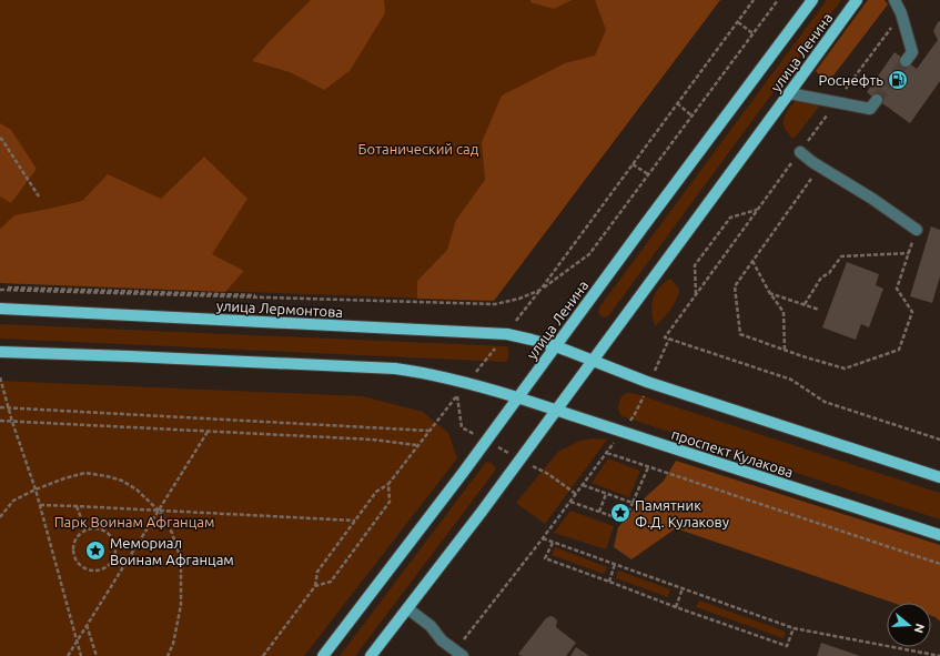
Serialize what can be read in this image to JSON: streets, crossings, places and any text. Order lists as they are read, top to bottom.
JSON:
{
  "streets": {
    "main road": ["улица Ленина", "улица Лермонтова", "проспект Кулакова"]
  },
  "crossings": [
    ["улица Ленина", "улица Лермонтова"],
    ["улица Ленина", "проспект Кулакова"]
  ],
  "parks": ["Ботанический сад", "Парк Воинам Афганцам"],
  "places": {
    "fuel station": ["Роснефть"],
    "place": ["Памятник Ф.Д. Кулакову", "Мемориал Воинам Афганцам"]
  },
  "north": "right"
}
